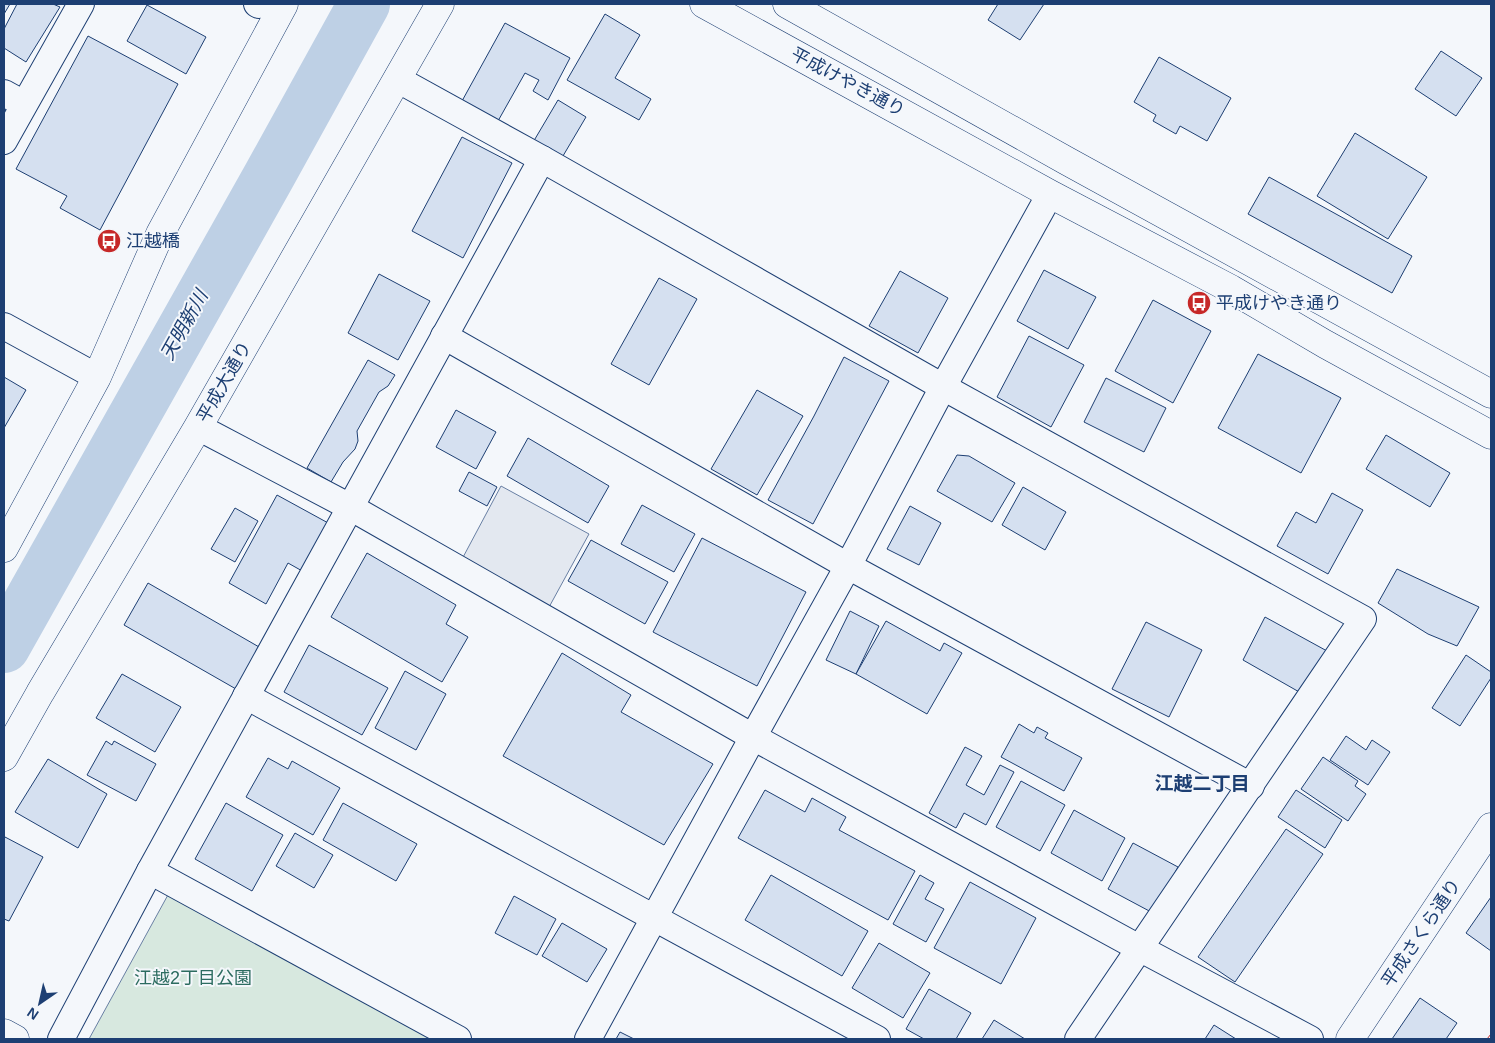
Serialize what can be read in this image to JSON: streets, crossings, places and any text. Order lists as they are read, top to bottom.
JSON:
{
  "streets": {
    "street": ["平成けやき通り", "平成大通り", "平成さくら通り"]
  },
  "districts": ["江越二丁目"],
  "water": ["天明新川"],
  "parks": ["江越2丁目公園"],
  "places": {
    "bus stop": ["江越橋", "平成けやき通り"]
  },
  "north": "bottom left"
}
